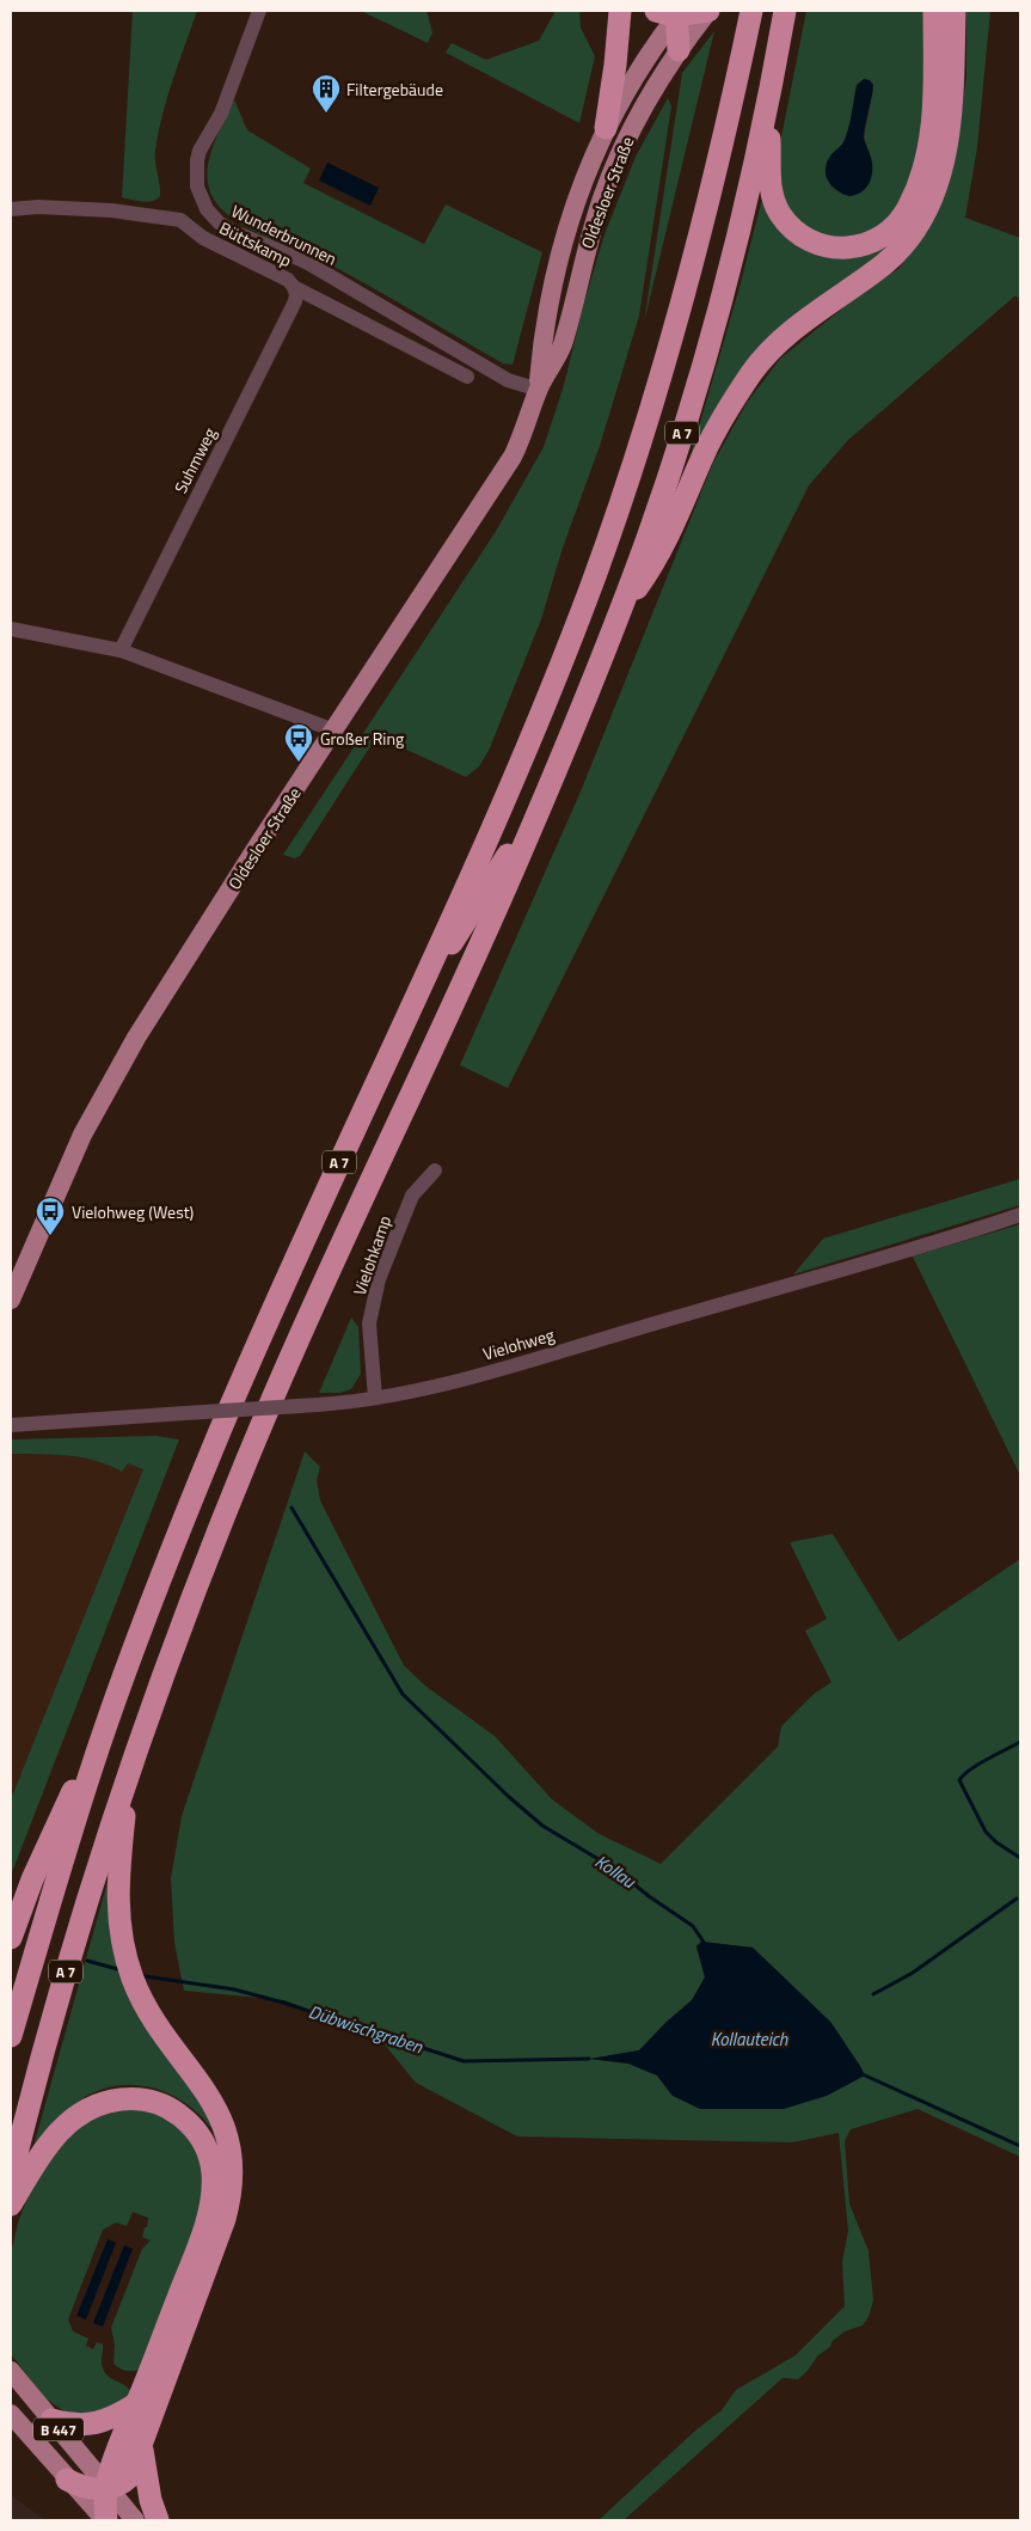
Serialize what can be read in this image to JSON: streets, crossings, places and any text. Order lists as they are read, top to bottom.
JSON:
{
  "streets": {
    "highway": ["A 7"],
    "main road": ["Oldesloer Straße", "B 447"],
    "street": [
      "Wunderbrunnen",
      "Büttskamp",
      "Suhmweg",
      "Vielohkamp",
      "Vielohweg"
    ]
  },
  "crossings": [
    ["Oldesloer Straße", "Wunderbrunnen"],
    ["Büttskamp", "Suhmweg"],
    ["Vielohkamp", "Vielohweg"]
  ],
  "water": ["Kollau", "Dübwischgraben", "Kollauteich"],
  "places": {
    "building": ["Filtergebäude"],
    "bus stop": ["Großer Ring", "Vielohweg (West)"]
  }
}
